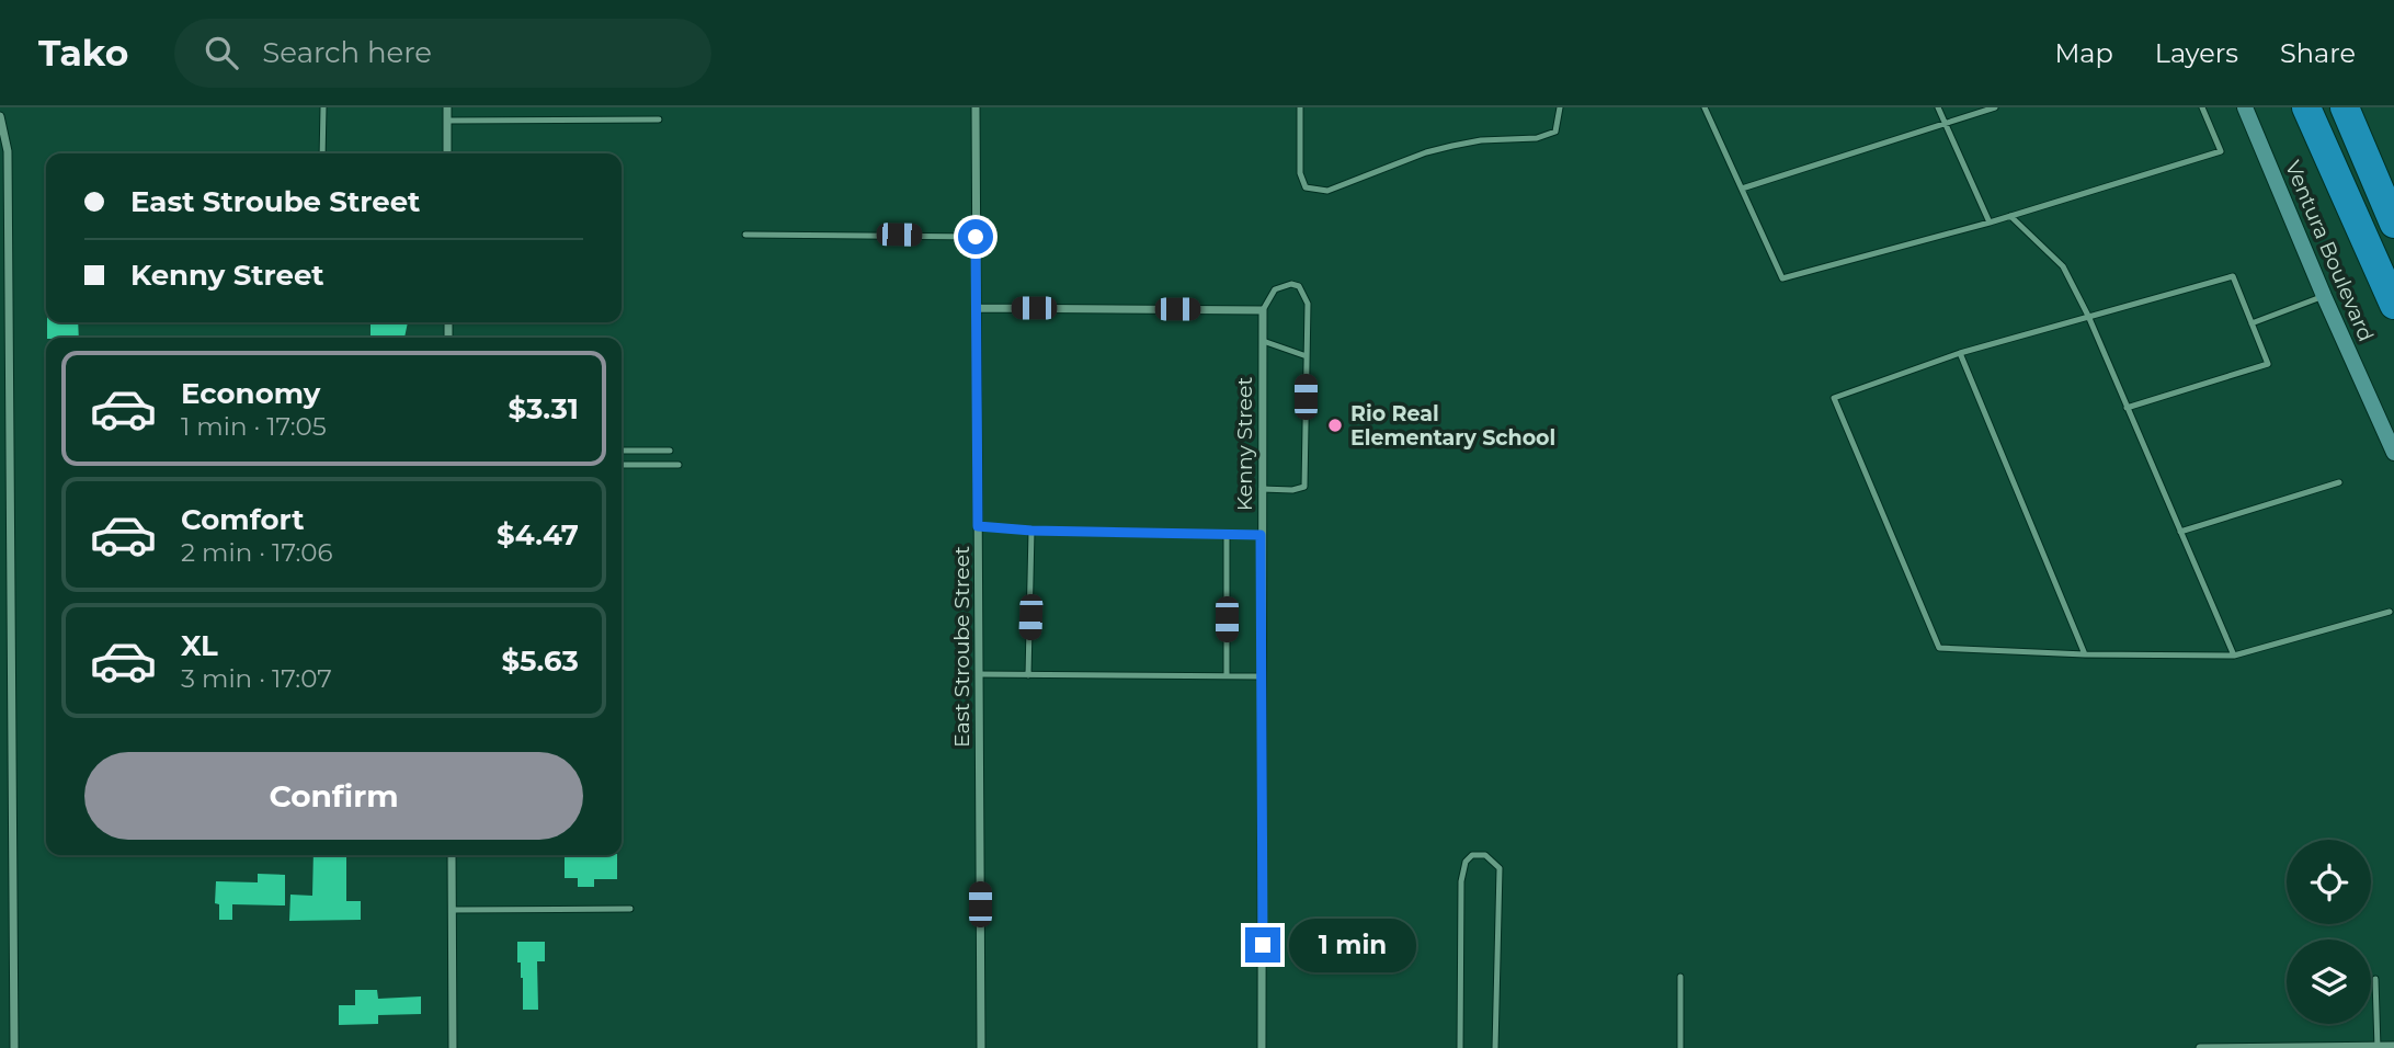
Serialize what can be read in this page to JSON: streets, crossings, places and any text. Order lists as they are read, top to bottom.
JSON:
{
  "streets": {
    "street": ["Ventura Boulevard", "Kenny Street", "East Stroube Street"]
  },
  "places": ["Rio Real Elementary School"],
  "page": {
    "header": "Tako",
    "search": "Search here",
    "nav": ["Map", "Layers", "Share"],
    "banner": ["East Stroube Street", "Kenny Street"],
    "list": [
      {
        "name": "Economy",
        "note": "1 min · 17:05",
        "value": "$3.31"
      },
      {
        "name": "Comfort",
        "note": "2 min · 17:06",
        "value": "$4.47"
      },
      {
        "name": "XL",
        "note": "3 min · 17:07",
        "value": "$5.63"
      }
    ],
    "buttons": "Confirm",
    "bubble": "1 min"
  }
}
